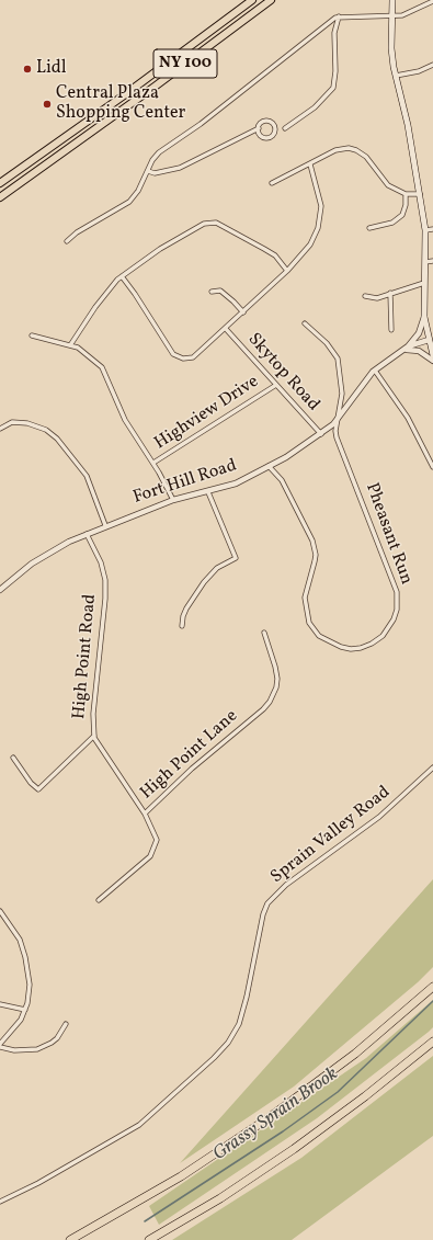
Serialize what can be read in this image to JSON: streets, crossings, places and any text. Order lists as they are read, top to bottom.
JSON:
{
  "streets": {
    "main road": ["NY 100"],
    "street": [
      "Skytop Road",
      "Highview Drive",
      "Fort Hill Road",
      "Pheasant Run",
      "High Point Road",
      "High Point Lane",
      "Sprain Valley Road"
    ]
  },
  "crossings": [
    ["Skytop Road", "Highview Drive"],
    ["Skytop Road", "Fort Hill Road"],
    ["Fort Hill Road", "Pheasant Run"],
    ["Fort Hill Road", "High Point Road"],
    ["High Point Road", "High Point Lane"]
  ],
  "water": ["Grassy Sprain Brook"],
  "places": ["Lidl", "Central Plaza Shopping Center"]
}
